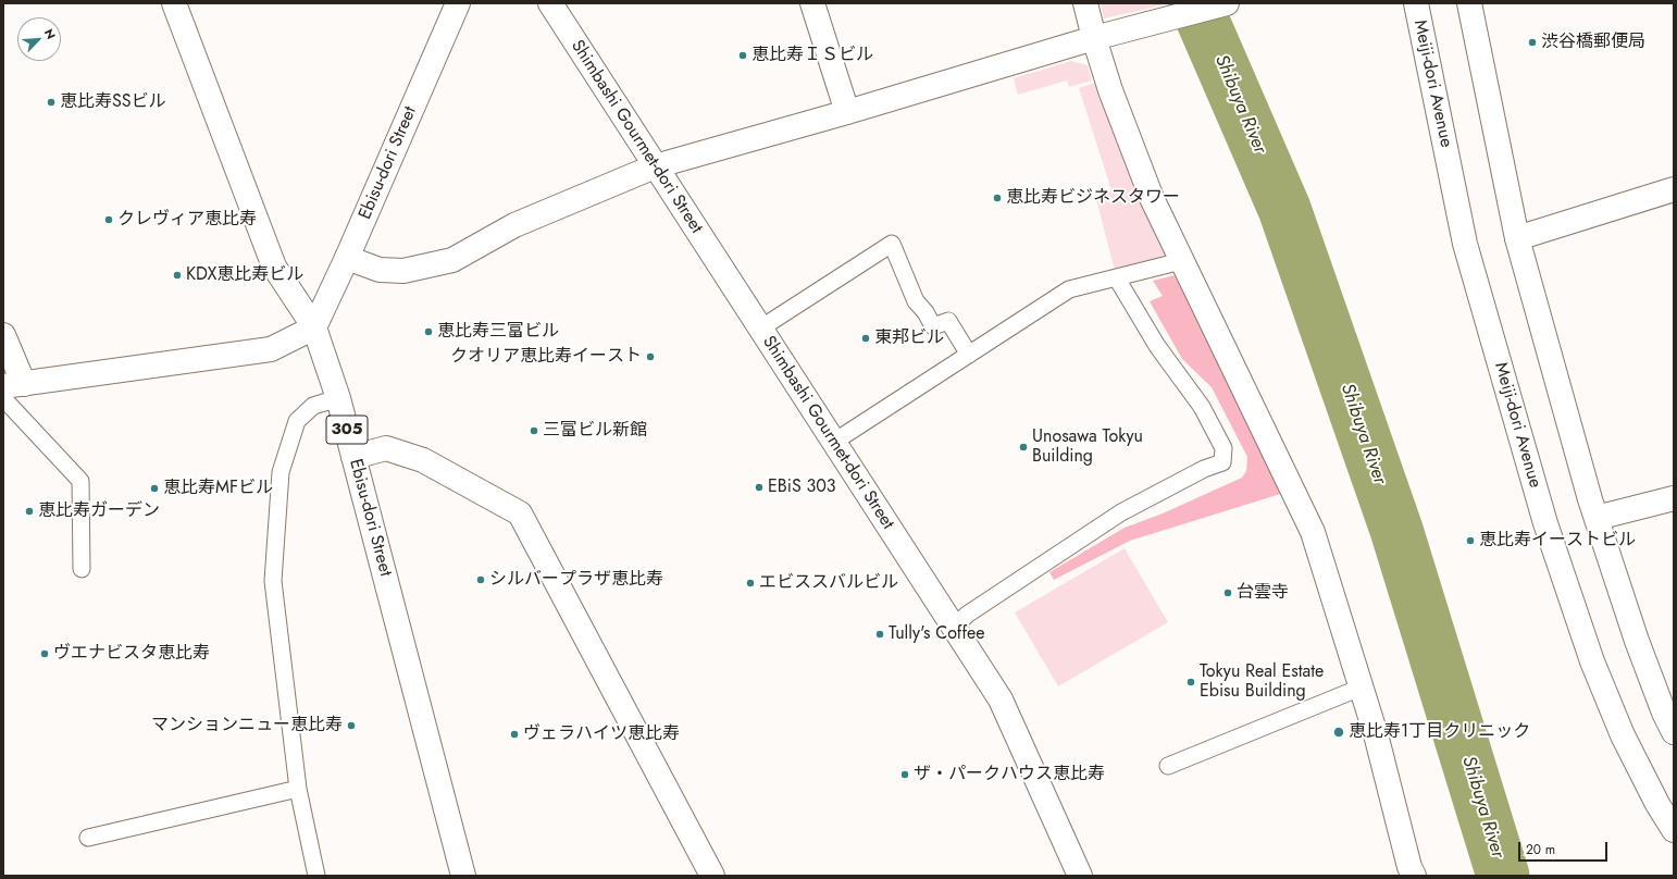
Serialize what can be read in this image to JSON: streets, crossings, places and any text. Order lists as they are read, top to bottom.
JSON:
{
  "streets": {
    "street": [
      "Meiji-dori Avenue",
      "Shimbashi Gourmet-dori Street",
      "Ebisu-dori Street",
      "305"
    ]
  },
  "water": ["Shibuya River"],
  "places": [
    "渋谷橋郵便局",
    "恵比寿ＩＳビル",
    "恵比寿SSビル",
    "恵比寿ビジネスタワー",
    "クレヴィア恵比寿",
    "KDX恵比寿ビル",
    "恵比寿三富ビル",
    "東邦ビル",
    "クオリア恵比寿イースト",
    "三富ビル新館",
    "Unosawa Tokyu Building",
    "EBiS 303",
    "恵比寿MFビル",
    "恵比寿ガーデン",
    "恵比寿イーストビル",
    "シルバープラザ恵比寿",
    "エビススバルビル",
    "台雲寺",
    "Tully's Coffee",
    "ヴエナビスタ恵比寿",
    "Tokyu Real Estate Ebisu Building",
    "マンションニュー恵比寿",
    "恵比寿1丁目クリニック",
    "ヴェラハイツ恵比寿",
    "ザ・パークハウス恵比寿"
  ],
  "scale_bar": "20 m",
  "north": "top right"
}
